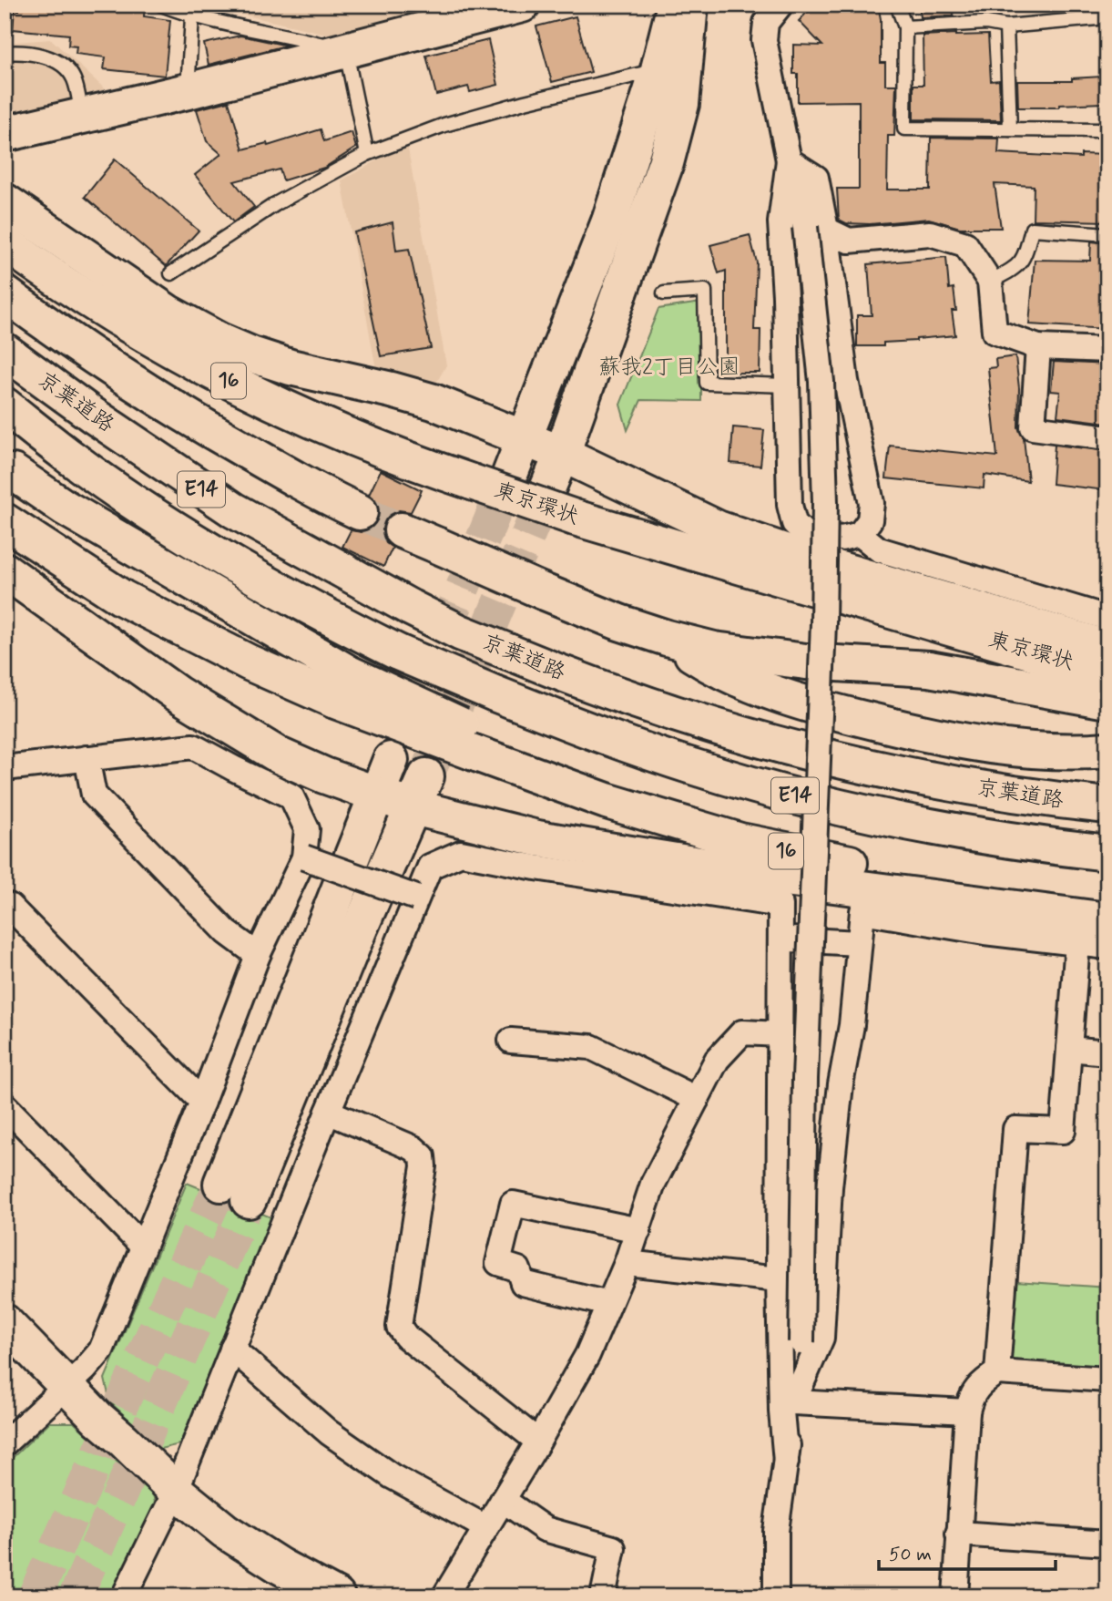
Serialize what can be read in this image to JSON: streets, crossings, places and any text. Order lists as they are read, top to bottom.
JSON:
{
  "streets": {
    "main road": [
      "16",
      "京葉道路",
      "E14",
      "東京環状"
    ]
  },
  "parks": ["蘇我2丁目公園"],
  "scale_bar": "50 m"
}
